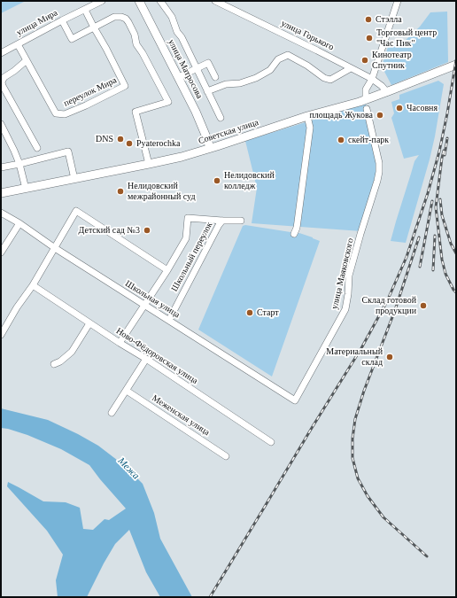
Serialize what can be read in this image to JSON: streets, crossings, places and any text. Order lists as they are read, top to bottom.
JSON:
{
  "streets": {
    "main road": ["улица Матросова", "Советская улица"],
    "street": [
      "улица Мира",
      "улица Горького",
      "переулок Мира",
      "Школьный переулок",
      "улица Маяковского",
      "Школьная улица",
      "Ново-Фёдоровская улица",
      "Меженская улица"
    ]
  },
  "crossings": [
    ["улица Мира", "переулок Мира"],
    ["улица Горького", "Советская улица"],
    ["улица Матросова", "Советская улица"],
    ["Школьный переулок", "Школьная улица"],
    ["Школьный переулок", "Ново-Фёдоровская улица"],
    ["улица Маяковского", "Школьная улица"]
  ],
  "water": ["Межа"],
  "places": [
    "Стэлла",
    "Торговый центр \"Час Пик\"",
    "Кинотеатр Спутник",
    "Часовня",
    "площадь Жукова",
    "DNS",
    "скейт-парк",
    "Pyaterochka",
    "Нелидовский колледж",
    "Нелидовский межрайонный суд",
    "Детский сад №3",
    "Склад готовой продукции",
    "Старт",
    "Материальный склад"
  ]
}
